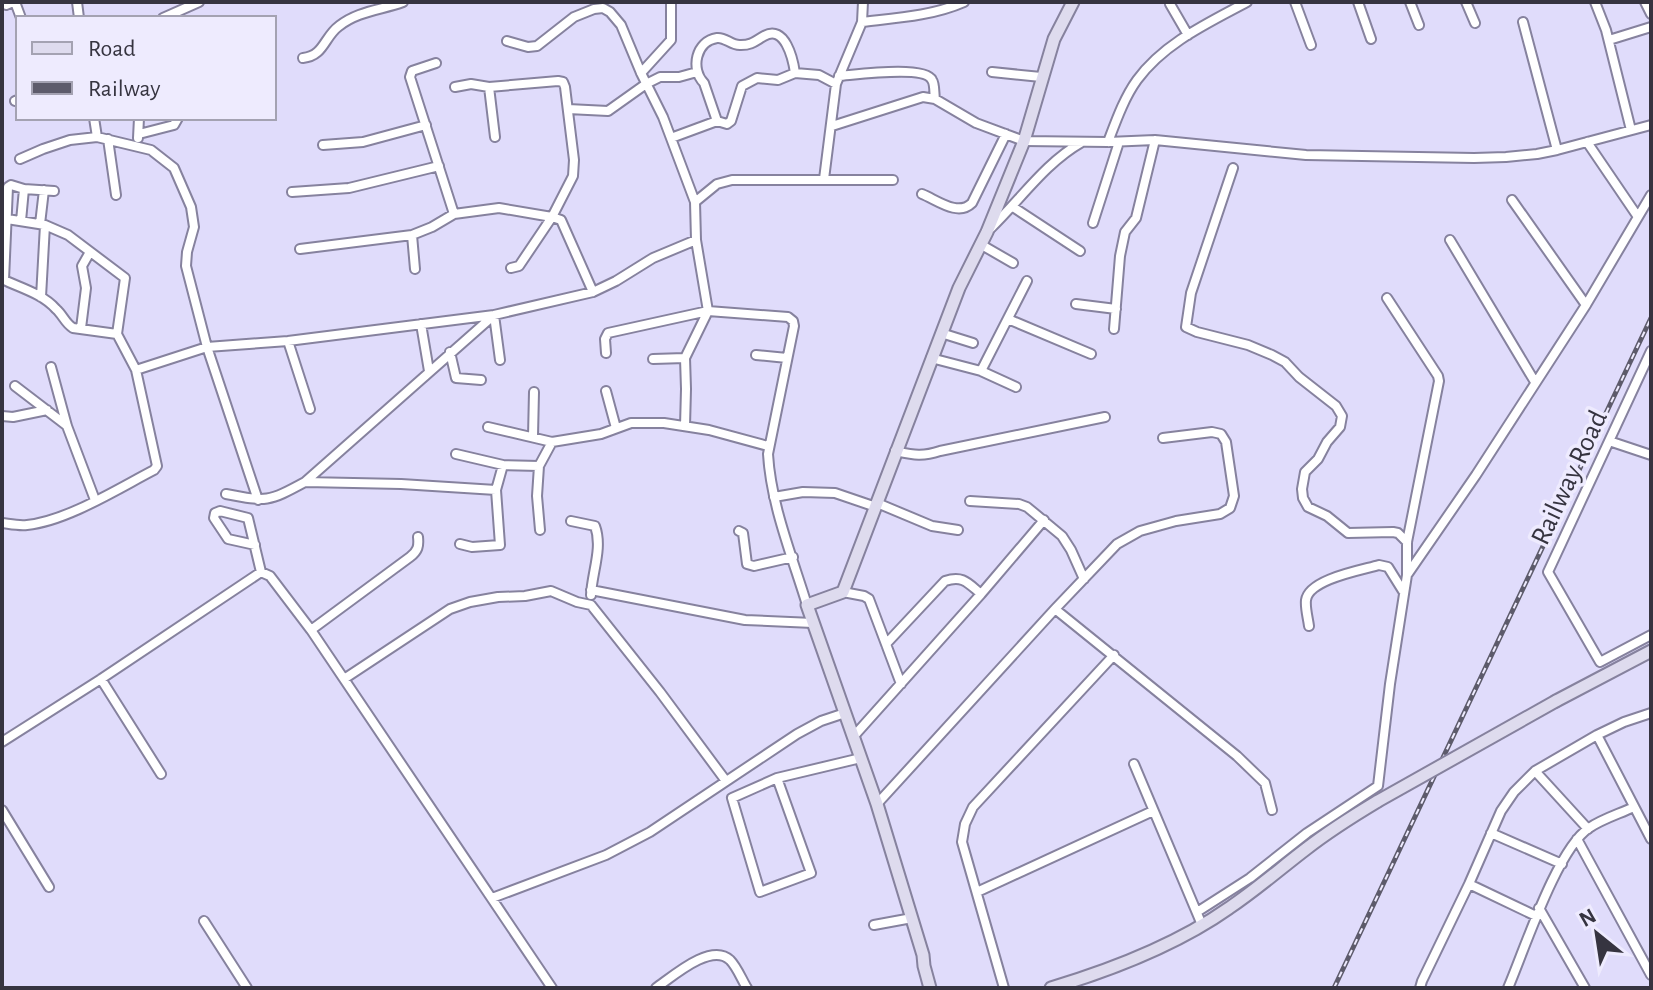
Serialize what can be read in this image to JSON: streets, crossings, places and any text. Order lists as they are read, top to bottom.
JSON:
{
  "streets": {
    "street": ["Railway Road"]
  },
  "legend": ["Road", "Railway"],
  "north": "top left"
}
